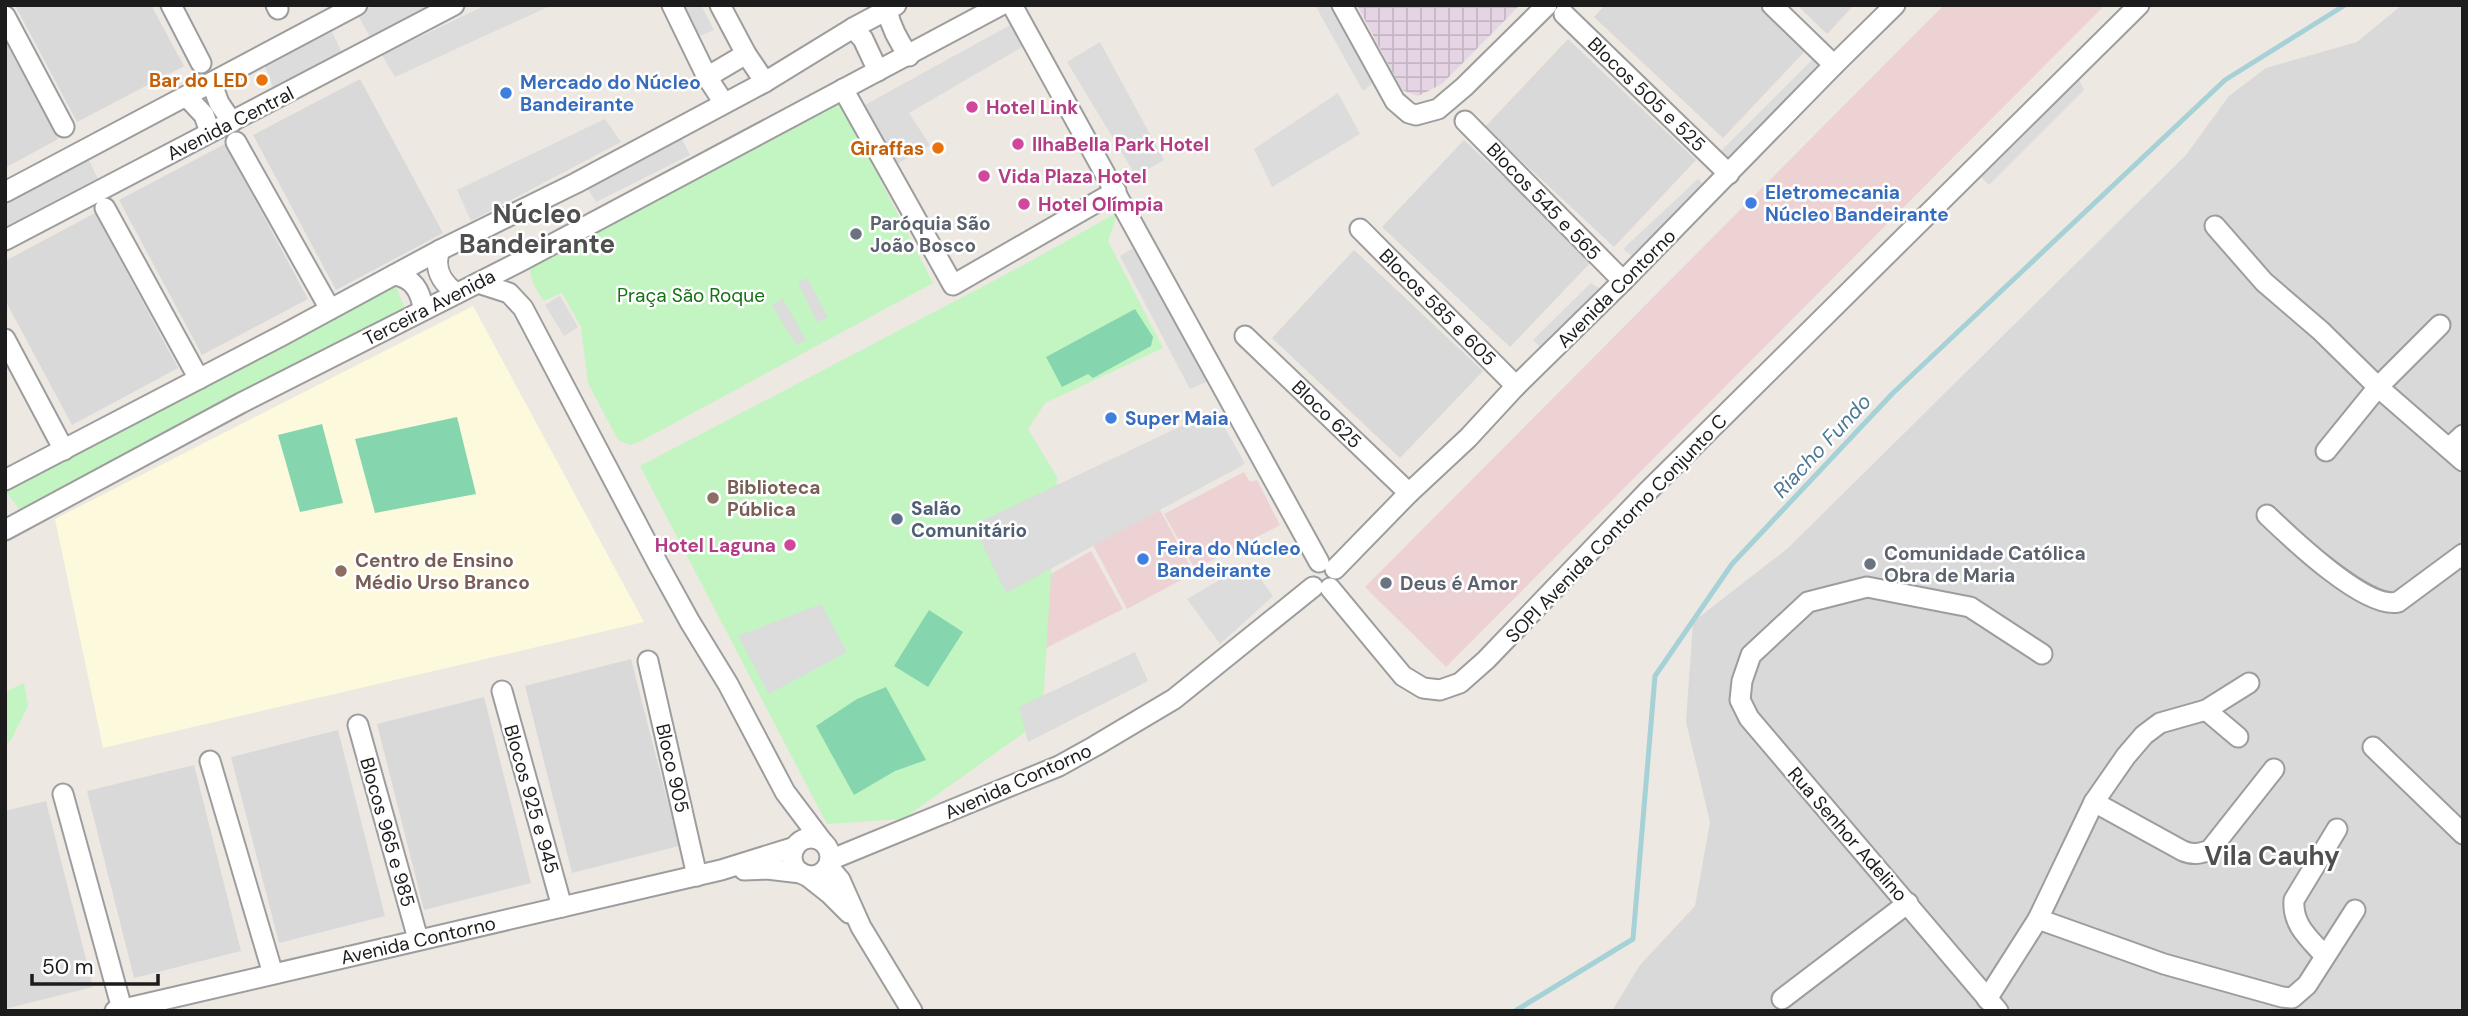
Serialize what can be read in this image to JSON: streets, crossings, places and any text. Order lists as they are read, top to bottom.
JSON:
{
  "streets": {
    "street": [
      "Blocos 505 e 525",
      "Avenida Central",
      "Blocos 545 e 565",
      "Avenida Contorno",
      "Terceira Avenida",
      "Blocos 585 e 605",
      "Bloco 625",
      "SOPI Avenida Contorno Conjunto C",
      "Bloco 905",
      "Blocos 925 e 945",
      "Blocos 965 e 985",
      "Rua Senhor Adelino"
    ]
  },
  "crossings": [
    ["Blocos 505 e 525", "Avenida Contorno"],
    ["Blocos 545 e 565", "Avenida Contorno"],
    ["Avenida Contorno", "Blocos 585 e 605"],
    ["Avenida Contorno", "Bloco 625"],
    ["Avenida Contorno", "SOPI Avenida Contorno Conjunto C"],
    ["Avenida Contorno", "Bloco 905"],
    ["Avenida Contorno", "Blocos 925 e 945"],
    ["Avenida Contorno", "Blocos 965 e 985"]
  ],
  "districts": ["Núcleo Bandeirante", "Vila Cauhy"],
  "water": ["Riacho Fundo"],
  "parks": ["Praça São Roque"],
  "places": [
    "Bar do LED",
    "Mercado do Núcleo Bandeirante",
    "Hotel Link",
    "IlhaBella Park Hotel",
    "Giraffas",
    "Vida Plaza Hotel",
    "Eletromecania Núcleo Bandeirante",
    "Hotel Olímpia",
    "Paróquia São João Bosco",
    "Super Maia",
    "Biblioteca Pública",
    "Salão Comunitário",
    "Hotel Laguna",
    "Feira do Núcleo Bandeirante",
    "Comunidade Católica Obra de Maria",
    "Centro de Ensino Médio Urso Branco",
    "Deus é Amor"
  ],
  "scale_bar": "50 m"
}
